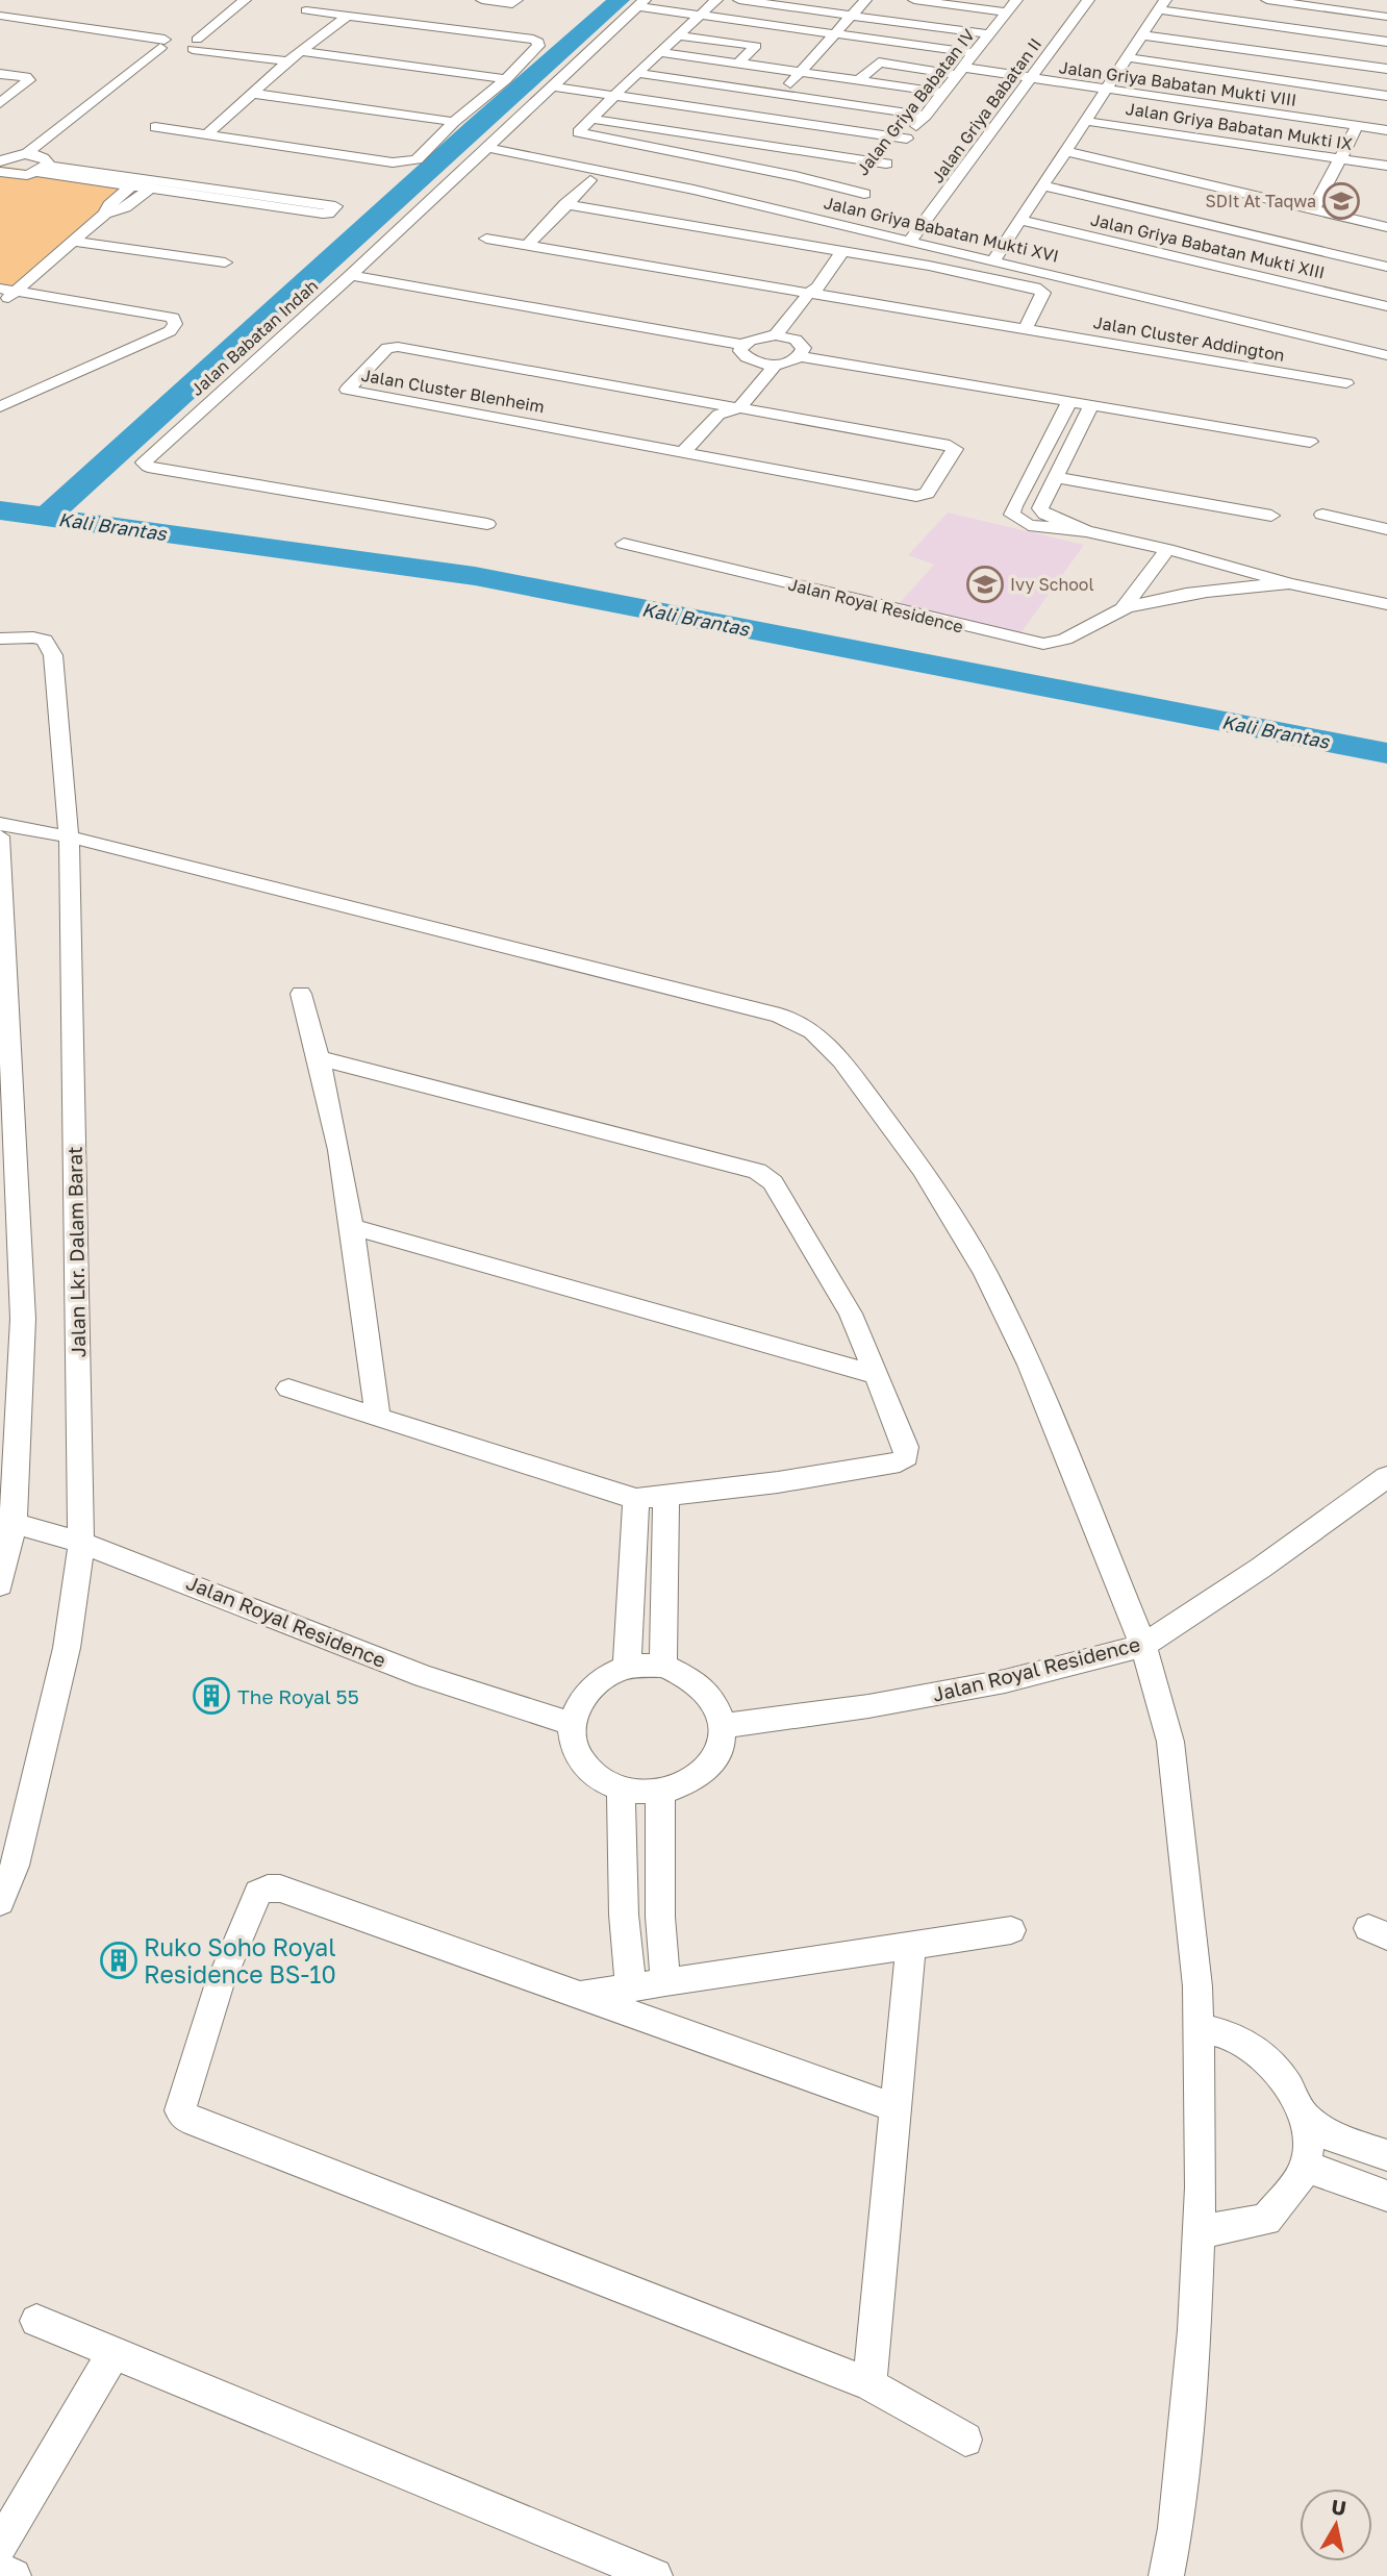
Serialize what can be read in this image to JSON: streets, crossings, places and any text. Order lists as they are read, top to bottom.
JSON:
{
  "streets": {
    "street": [
      "Jalan Griya Babatan Mukti VIII",
      "Jalan Griya Babatan IV",
      "Jalan Griya Babatan II",
      "Jalan Griya Babatan Mukti IX",
      "Jalan Griya Babatan Mukti XVI",
      "Jalan Griya Babatan Mukti XIII",
      "Jalan Babatan Indah",
      "Jalan Cluster Addington",
      "Jalan Cluster Blenheim",
      "Jalan Royal Residence",
      "Jalan Lkr. Dalam Barat"
    ]
  },
  "crossings": [
    ["Jalan Griya Babatan Mukti VIII", "Jalan Griya Babatan IV"],
    ["Jalan Griya Babatan Mukti VIII", "Jalan Griya Babatan II"],
    ["Jalan Griya Babatan IV", "Jalan Griya Babatan Mukti XVI"],
    ["Jalan Griya Babatan II", "Jalan Griya Babatan Mukti XVI"],
    ["Jalan Griya Babatan Mukti XVI", "Jalan Babatan Indah"],
    ["Jalan Royal Residence", "Jalan Lkr. Dalam Barat"]
  ],
  "water": ["Kali Brantas"],
  "places": {
    "school or university": ["SDIt At Taqwa", "Ivy School"],
    "building": ["The Royal 55", "Ruko Soho Royal Residence BS-10"]
  },
  "north": "top"
}
